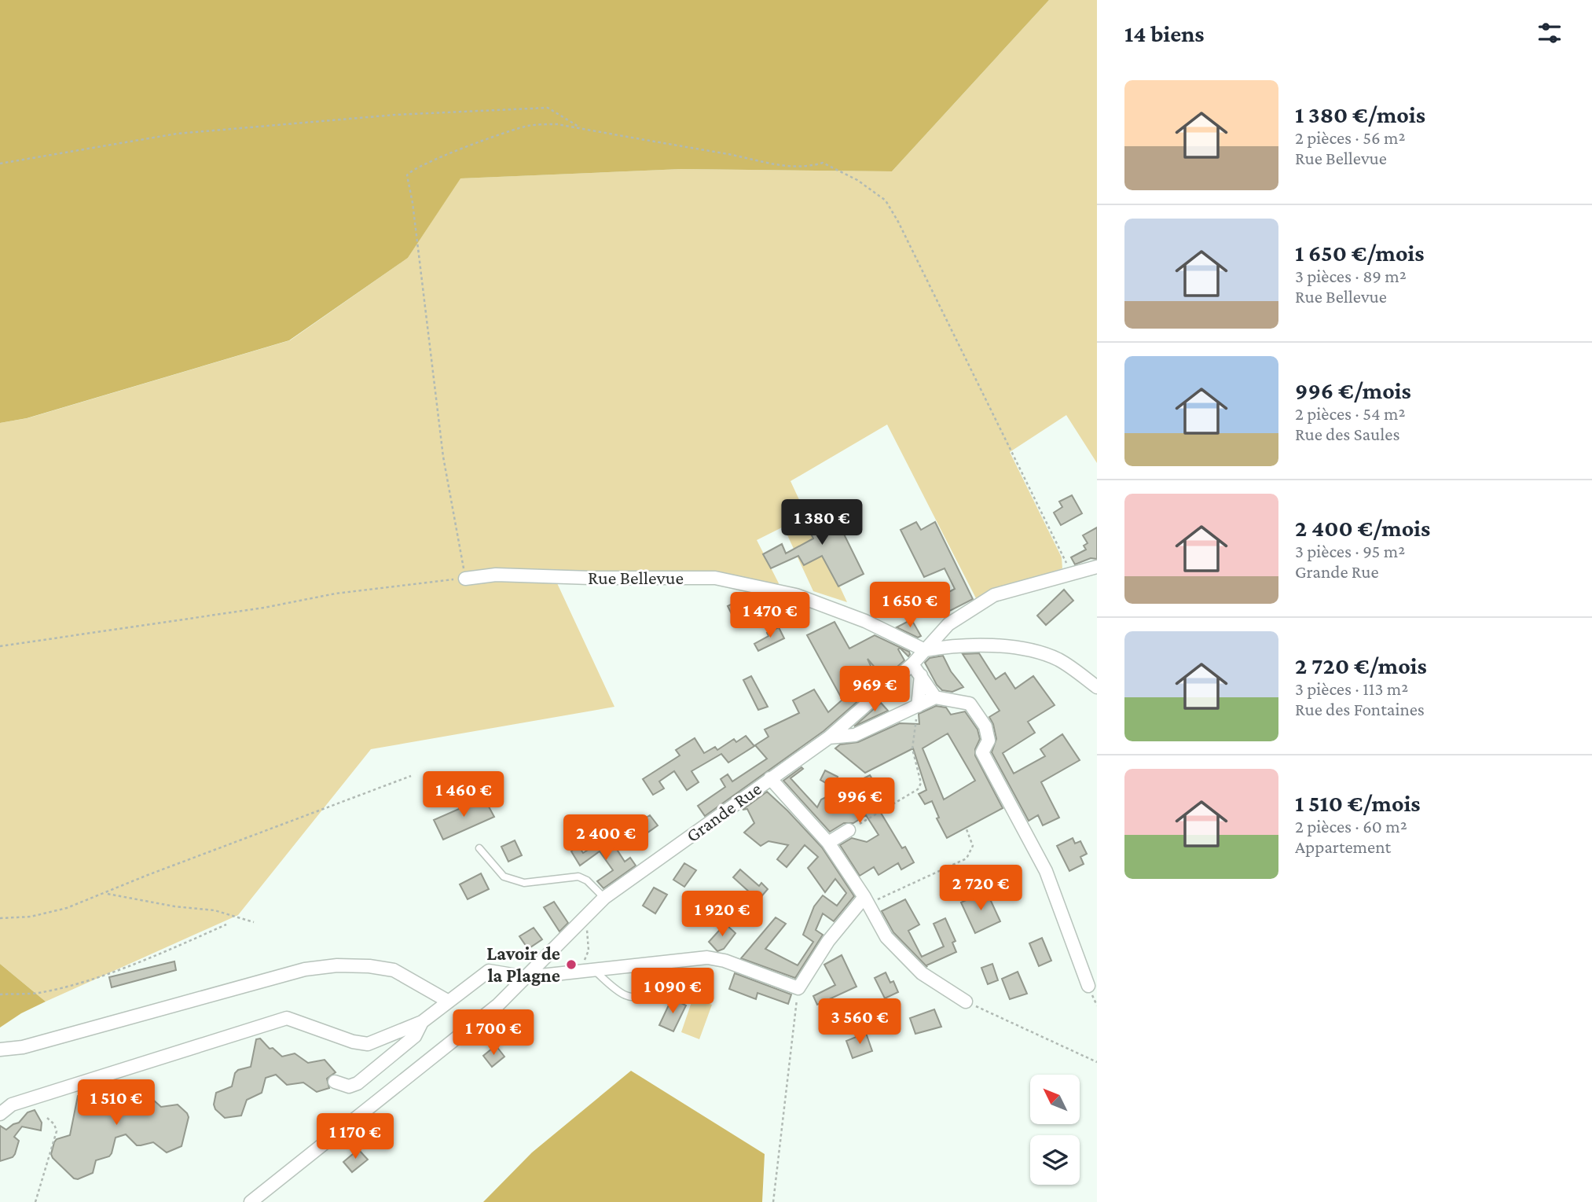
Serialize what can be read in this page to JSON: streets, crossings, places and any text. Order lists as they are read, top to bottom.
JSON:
{
  "streets": {
    "street": ["Rue Bellevue", "Grande Rue"]
  },
  "crossings": [
    ["Rue Bellevue", "Grande Rue"]
  ],
  "places": ["Lavoir de la Plagne"],
  "north": "top left",
  "page": {
    "heading": "14 biens",
    "list": [
      {
        "name": "1 380 €/mois",
        "note": "2 pièces · 56 m² · Rue Bellevue"
      },
      {
        "name": "1 650 €/mois",
        "note": "3 pièces · 89 m² · Rue Bellevue"
      },
      {
        "name": "996 €/mois",
        "note": "2 pièces · 54 m² · Rue des Saules"
      },
      {
        "name": "2 400 €/mois",
        "note": "3 pièces · 95 m² · Grande Rue"
      },
      {
        "name": "2 720 €/mois",
        "note": "3 pièces · 113 m² · Rue des Fontaines"
      },
      {
        "name": "1 510 €/mois",
        "note": "2 pièces · 60 m² · Appartement"
      }
    ],
    "price": [
      "1 380 €",
      "1 650 €",
      "1 470 €",
      "969 €",
      "1 460 €",
      "996 €",
      "2 400 €",
      "2 720 €",
      "1 920 €",
      "1 090 €",
      "3 560 €",
      "1 700 €",
      "1 510 €",
      "1 170 €"
    ]
  }
}
